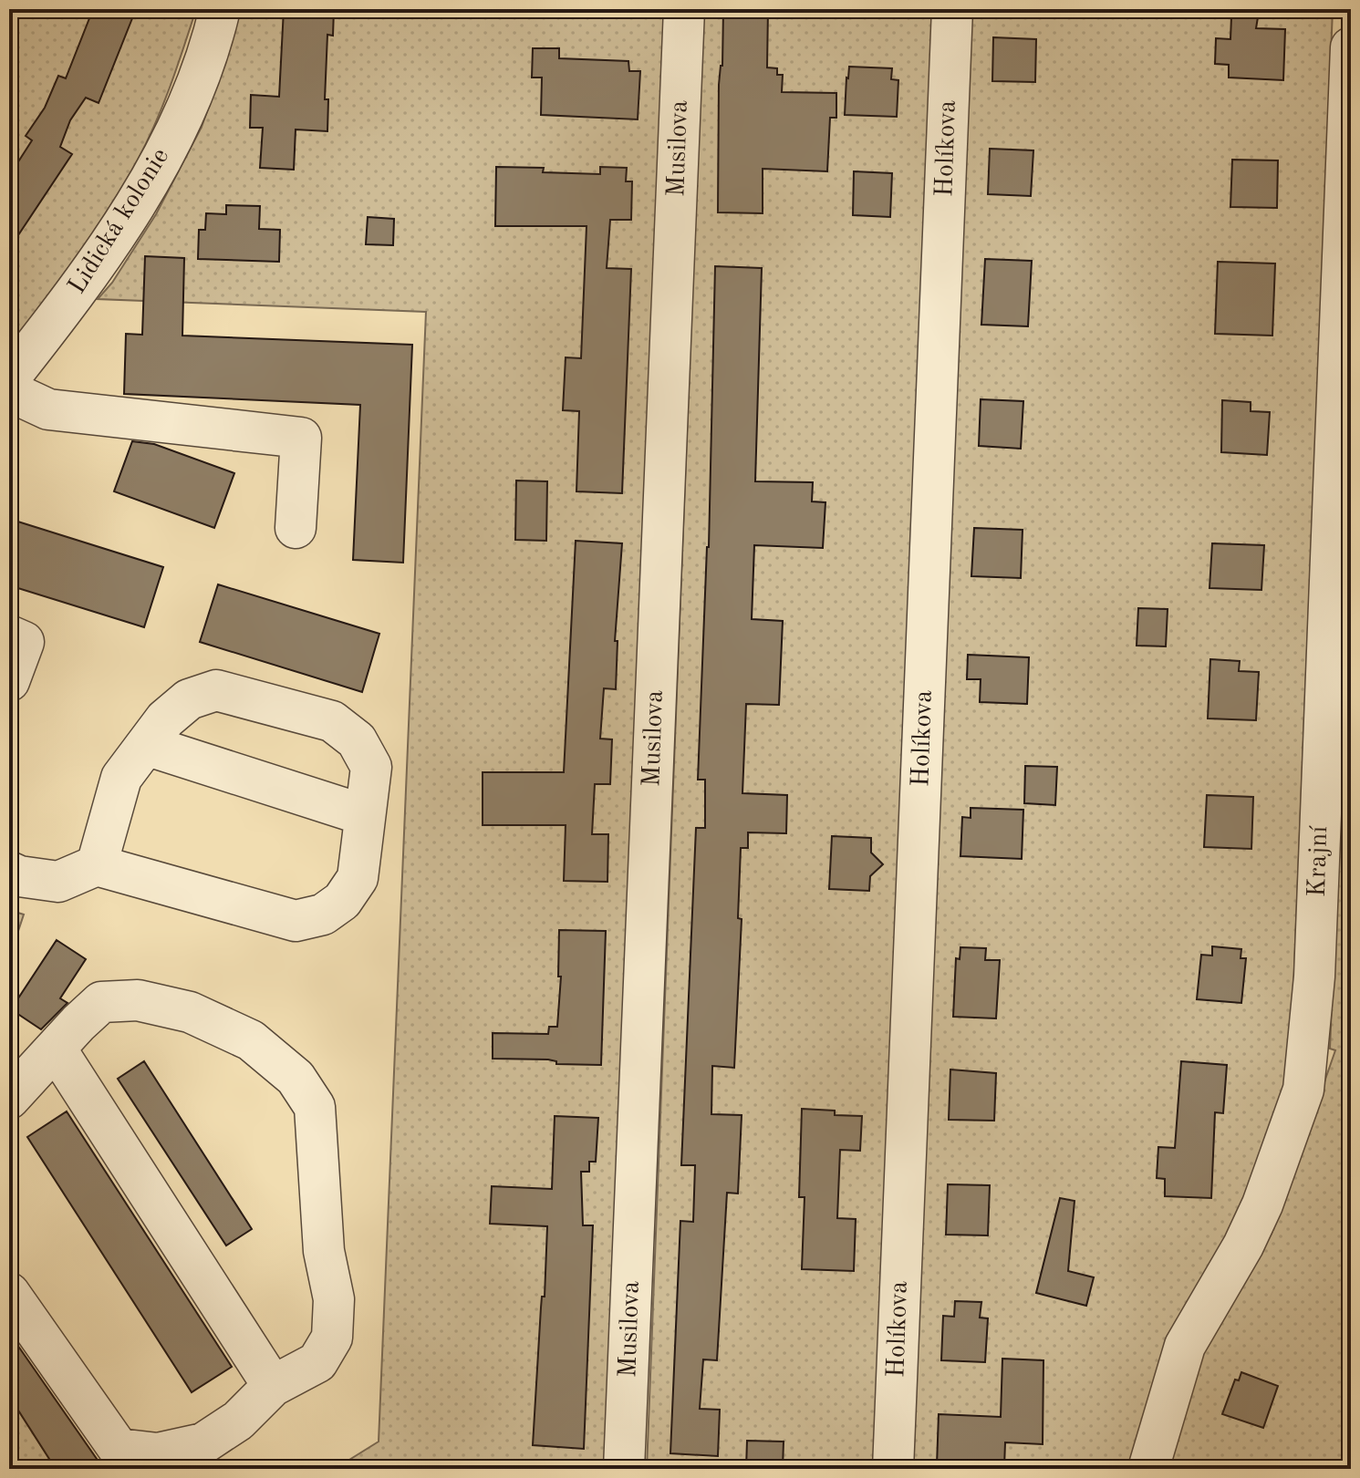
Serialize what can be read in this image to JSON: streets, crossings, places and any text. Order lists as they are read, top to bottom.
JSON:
{
  "streets": {
    "street": [
      "Musilova",
      "Holíkova",
      "Lidická kolonie",
      "Krajní"
    ]
  }
}
